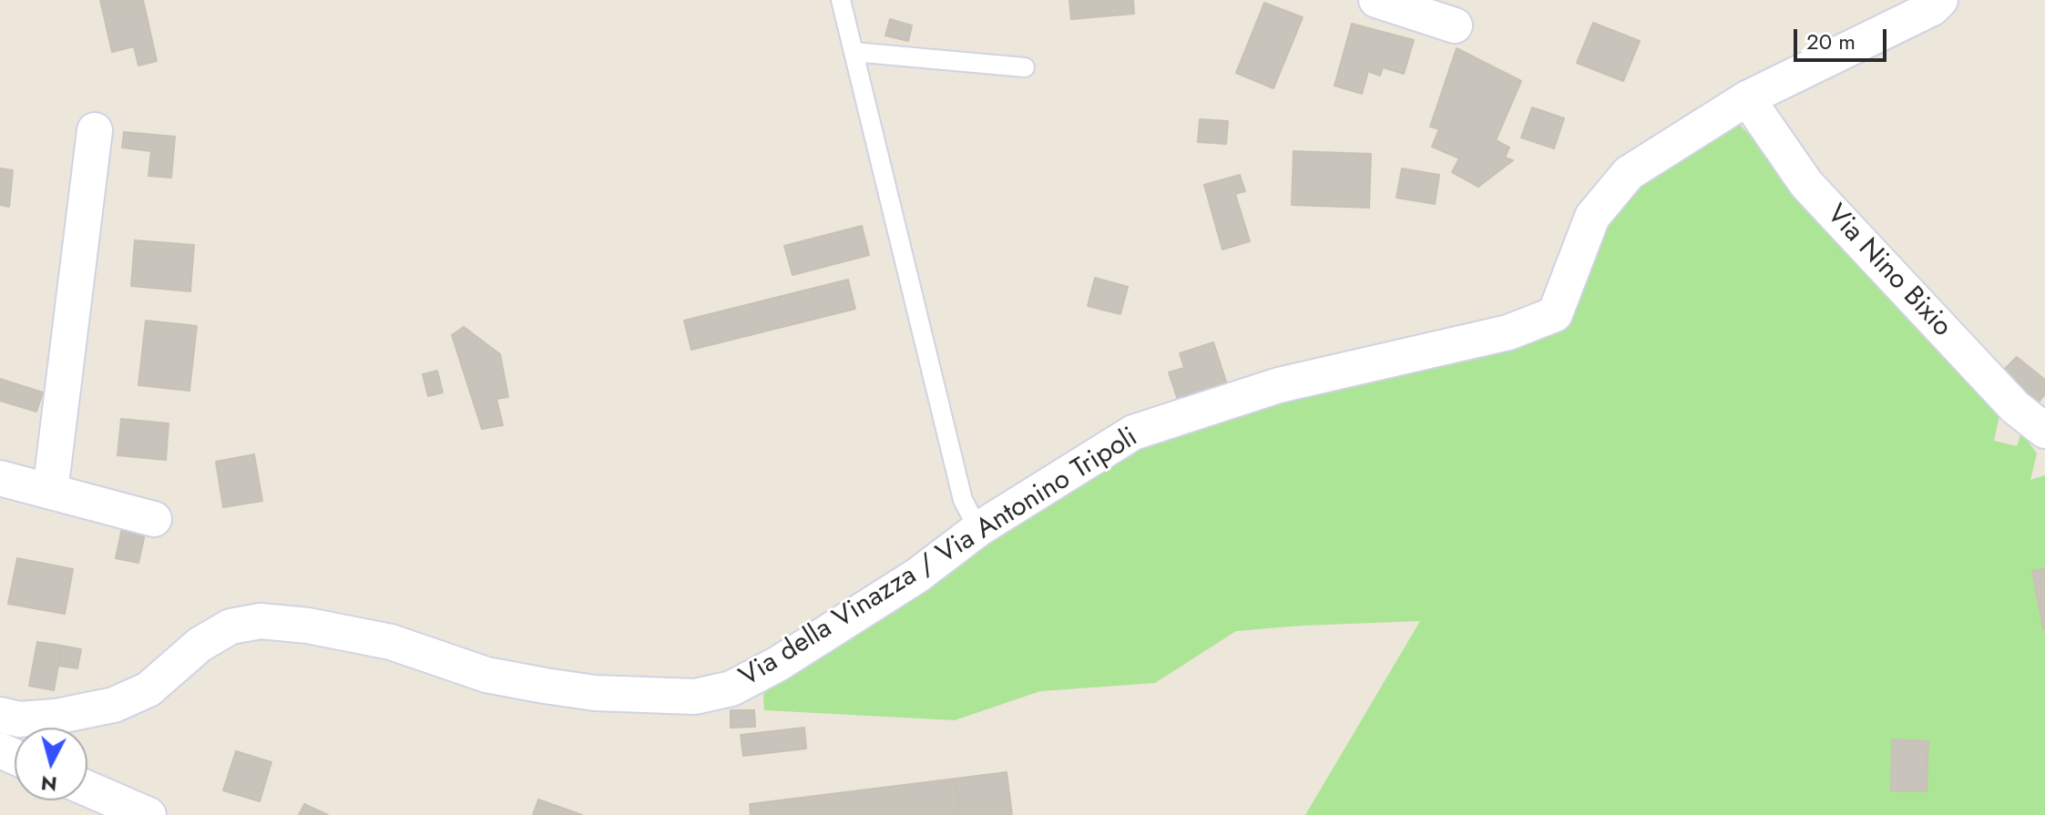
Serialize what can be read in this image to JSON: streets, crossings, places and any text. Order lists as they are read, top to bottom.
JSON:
{
  "streets": {
    "street": ["Via Nino Bixio", "Via della Vinazza / Via Antonino Tripoli"]
  },
  "crossings": [
    ["Via Nino Bixio", "Via della Vinazza / Via Antonino Tripoli"]
  ],
  "scale_bar": "20 m",
  "north": "bottom"
}
